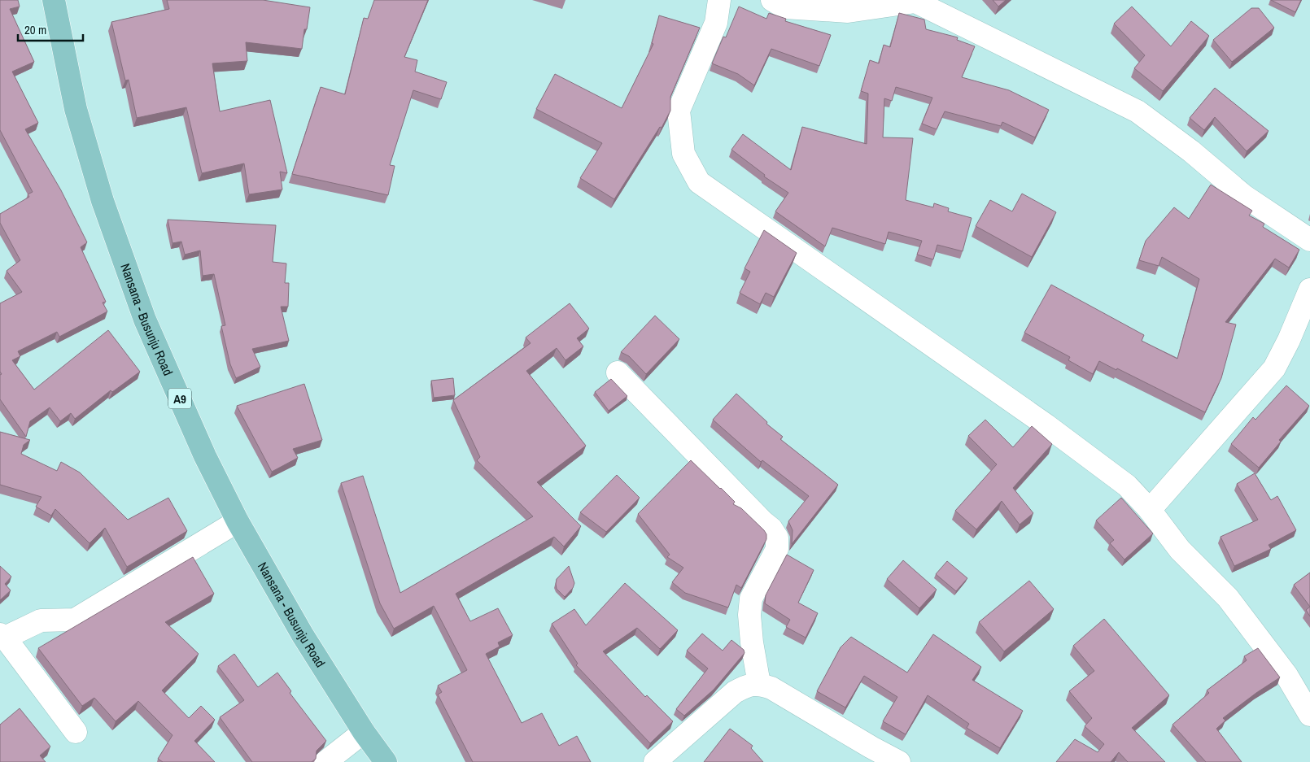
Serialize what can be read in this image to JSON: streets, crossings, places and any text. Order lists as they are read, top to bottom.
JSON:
{
  "streets": {
    "main road": ["Nansana - Busunju Road", "A9"]
  },
  "scale_bar": "20 m"
}
